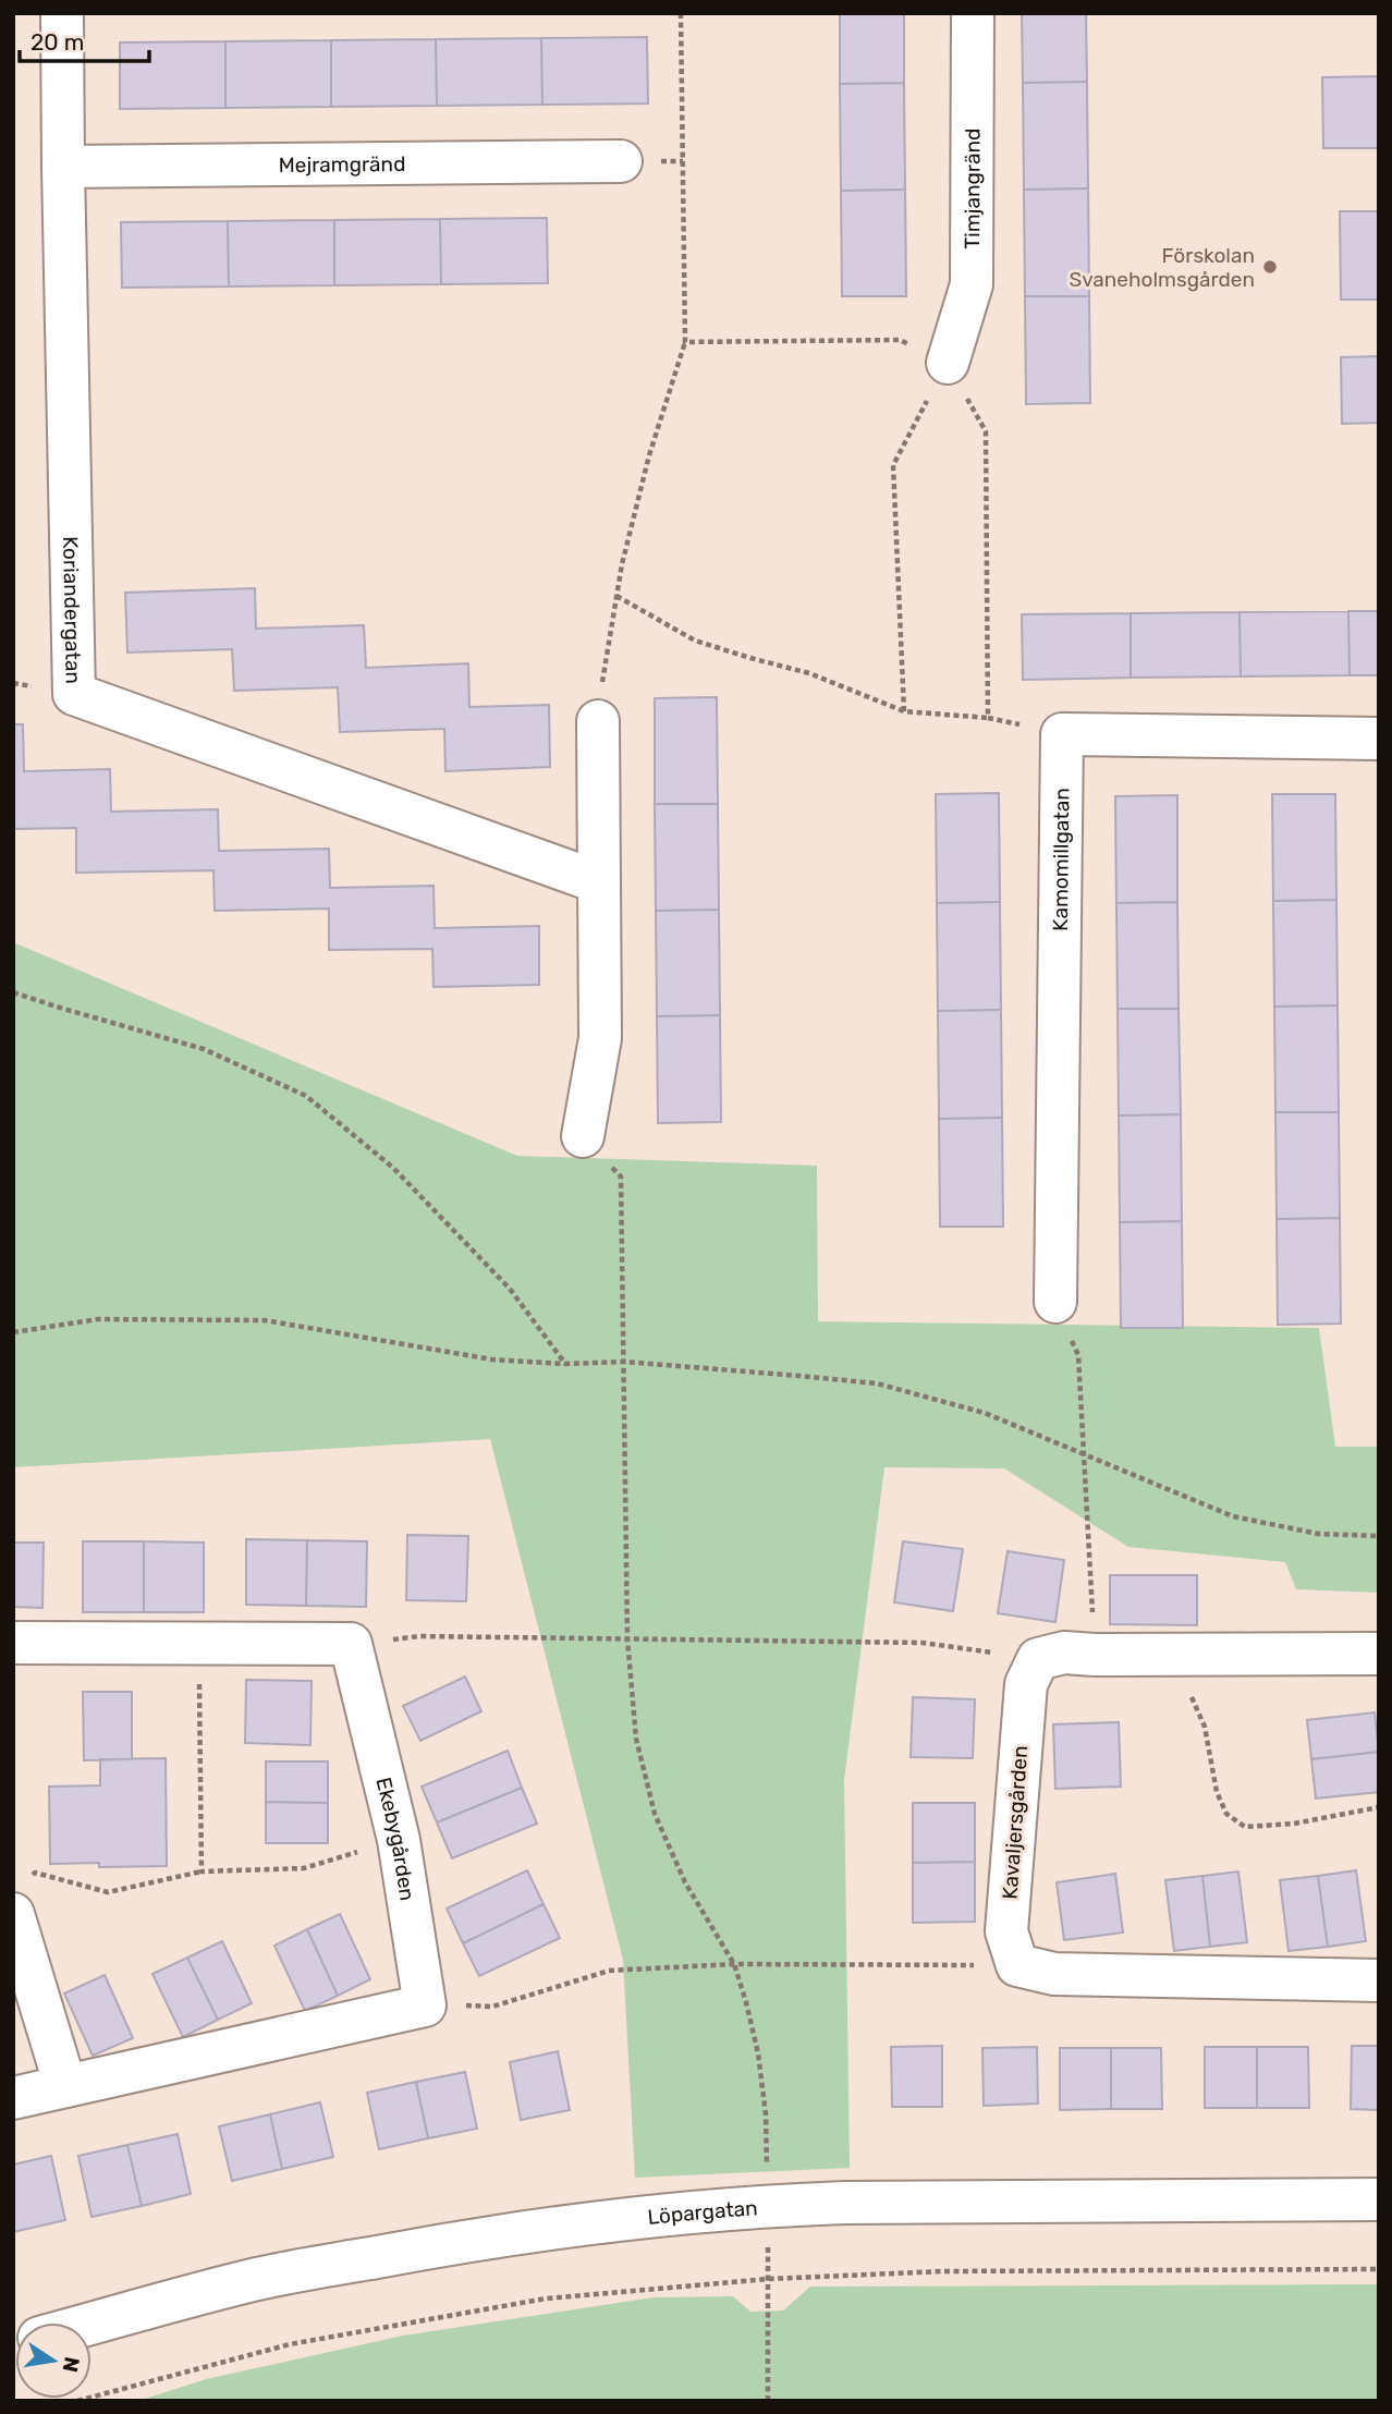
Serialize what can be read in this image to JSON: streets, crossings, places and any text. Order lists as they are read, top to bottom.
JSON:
{
  "streets": {
    "street": [
      "Mejramgränd",
      "Timjangränd",
      "Koriandergatan",
      "Kamomillgatan",
      "Kavaljersgården",
      "Ekebygården",
      "Löpargatan"
    ]
  },
  "crossings": [
    ["Mejramgränd", "Koriandergatan"]
  ],
  "places": ["Förskolan Svaneholmsgården"],
  "scale_bar": "20 m",
  "north": "right"
}
